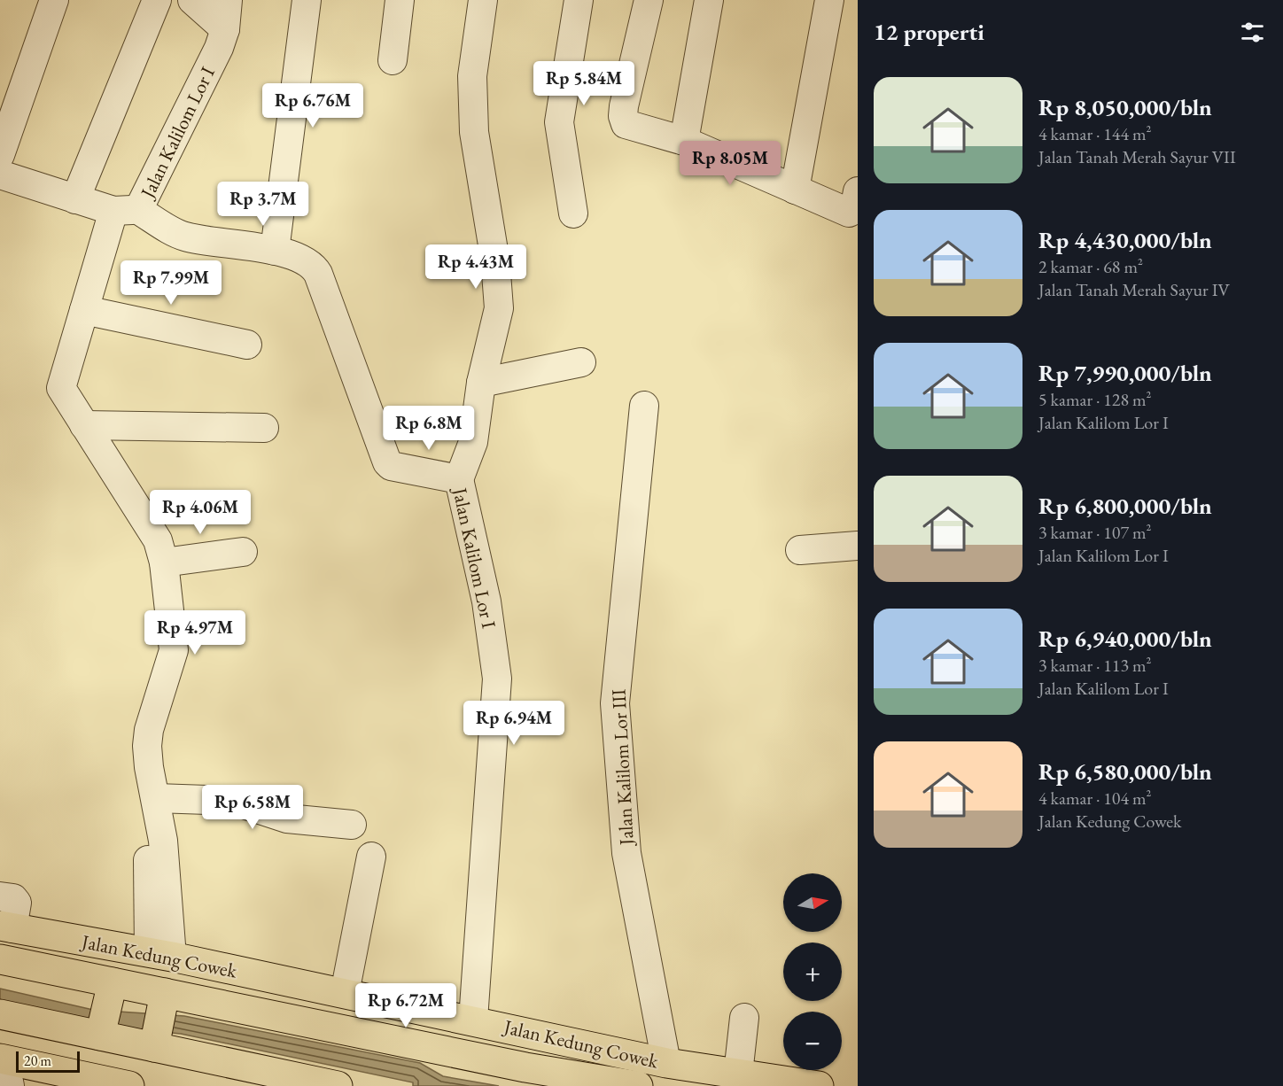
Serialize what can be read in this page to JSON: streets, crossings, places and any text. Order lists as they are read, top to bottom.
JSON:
{
  "streets": {
    "main road": ["Jalan Kedung Cowek"],
    "street": ["Jalan Kalilom Lor I", "Jalan Kalilom Lor III"]
  },
  "crossings": [
    ["Jalan Kalilom Lor I", "Jalan Kedung Cowek"],
    ["Jalan Kalilom Lor III", "Jalan Kedung Cowek"]
  ],
  "scale_bar": "20 m",
  "north": "right",
  "page": {
    "heading": "12 properti",
    "price": [
      "Rp 5.84M",
      "Rp 6.76M",
      "Rp 8.05M",
      "Rp 3.7M",
      "Rp 4.43M",
      "Rp 7.99M",
      "Rp 6.8M",
      "Rp 4.06M",
      "Rp 4.97M",
      "Rp 6.94M",
      "Rp 6.58M",
      "Rp 6.72M"
    ],
    "list": [
      {
        "name": "Rp 8,050,000/bln",
        "note": "4 kamar · 144 m² · Jalan Tanah Merah Sayur VII"
      },
      {
        "name": "Rp 4,430,000/bln",
        "note": "2 kamar · 68 m² · Jalan Tanah Merah Sayur IV"
      },
      {
        "name": "Rp 7,990,000/bln",
        "note": "5 kamar · 128 m² · Jalan Kalilom Lor I"
      },
      {
        "name": "Rp 6,800,000/bln",
        "note": "3 kamar · 107 m² · Jalan Kalilom Lor I"
      },
      {
        "name": "Rp 6,940,000/bln",
        "note": "3 kamar · 113 m² · Jalan Kalilom Lor I"
      },
      {
        "name": "Rp 6,580,000/bln",
        "note": "4 kamar · 104 m² · Jalan Kedung Cowek"
      }
    ],
    "map_buttons": ["+", "−"],
    "scale": "20 m"
  }
}
